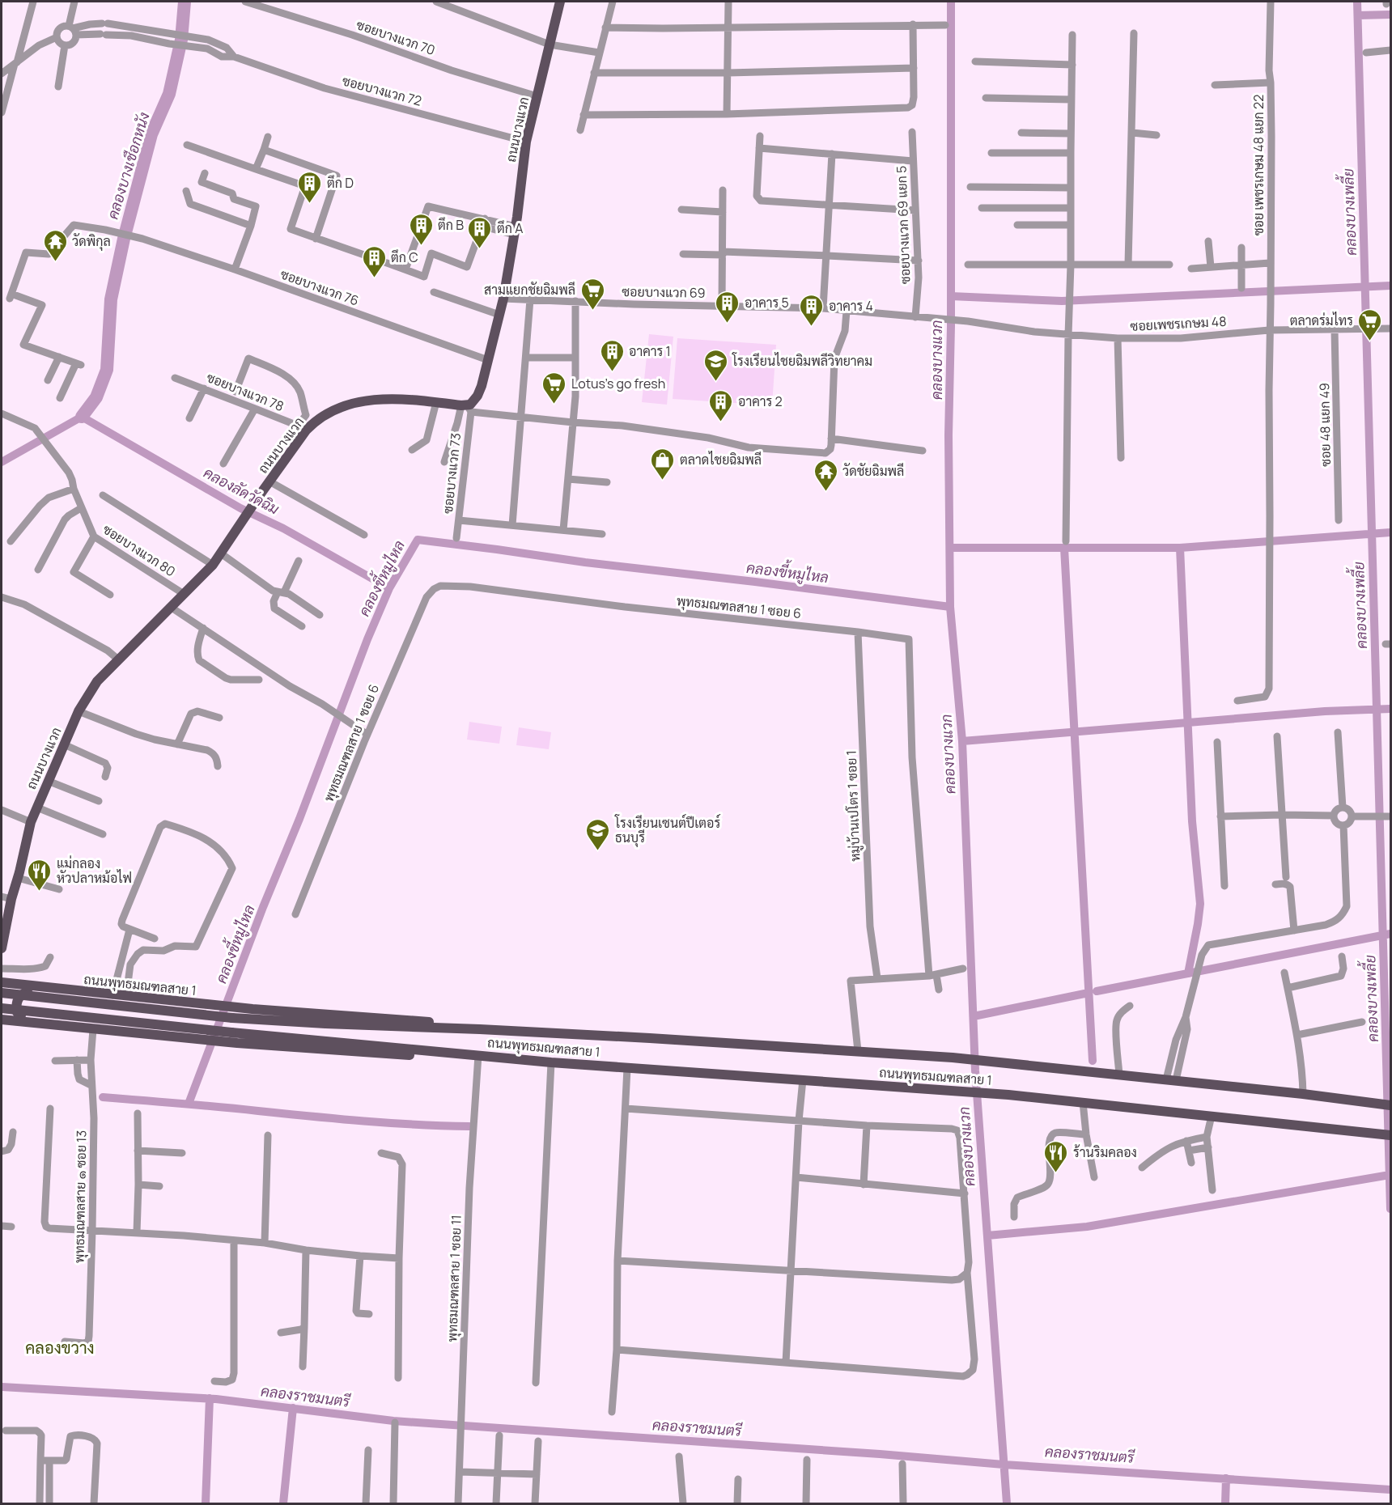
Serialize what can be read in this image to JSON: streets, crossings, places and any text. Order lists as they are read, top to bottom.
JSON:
{
  "streets": {
    "main road": ["ถนนบางแวก", "ถนนพุทธมณฑลสาย 1"],
    "street": [
      "ซอยบางแวก 70",
      "ซอยบางแวก 72",
      "ซอย เพชรเกษม 48 แยก 22",
      "ซอยบางแวก 69 แยก 5",
      "ซอยบางแวก 76",
      "ซอยบางแวก 69",
      "ซอยเพชรเกษม 48",
      "ซอยบางแวก 78",
      "ซอย 48 แยก 49",
      "ซอยบางแวก 73",
      "ซอยบางแวก 80",
      "พุทธมณฑลสาย 1 ซอย 6",
      "หมู่บ้านเปโตร 1 ซอย 1",
      "พุทธมณฑลสาย ๑ ซอย 13",
      "พุทธมณฑลสาย 1 ซอย 11"
    ]
  },
  "crossings": [
    ["ซอยบางแวก 70", "ถนนบางแวก"],
    ["ซอยบางแวก 72", "ถนนบางแวก"],
    ["ถนนบางแวก", "ซอยบางแวก 76"],
    ["ถนนบางแวก", "ซอยบางแวก 69"],
    ["ถนนบางแวก", "ซอยบางแวก 78"],
    ["ถนนบางแวก", "ซอยบางแวก 73"],
    ["ถนนบางแวก", "ซอยบางแวก 80"],
    ["ซอย เพชรเกษม 48 แยก 22", "ซอยเพชรเกษม 48"],
    ["ซอยบางแวก 69 แยก 5", "ซอยบางแวก 69"],
    ["ซอยบางแวก 69", "ซอยเพชรเกษม 48"],
    ["ซอยเพชรเกษม 48", "ซอย 48 แยก 49"],
    ["พุทธมณฑลสาย 1 ซอย 6", "หมู่บ้านเปโตร 1 ซอย 1"],
    ["ถนนพุทธมณฑลสาย 1", "พุทธมณฑลสาย ๑ ซอย 13"],
    ["ถนนพุทธมณฑลสาย 1", "พุทธมณฑลสาย 1 ซอย 11"]
  ],
  "districts": ["คลองขวาง"],
  "water": [
    "คลองบางเชือกหนัง",
    "คลองบางเพลี้ย",
    "คลองบางแวก",
    "คลองลัดวัดฉิม",
    "คลองขี้หมูไหล",
    "คลองราชมนตรี"
  ],
  "places": {
    "building": [
      "ตึก D",
      "ตึก B",
      "ตึก A",
      "ตึก C",
      "อาคาร 5",
      "อาคาร 4",
      "อาคาร 1",
      "อาคาร 2"
    ],
    "temple": ["วัดพิกุล", "วัดชัยฉิมพลี"],
    "supermarket": ["สามแยกชัยฉิมพลี", "ตลาดร่มไทร", "Lotus's go fresh"],
    "school or university": ["โรงเรียนไชยฉิมพลีวิทยาคม", "โรงเรียนเซนต์ปีเตอร์ ธนบุรี"],
    "shop": ["ตลาดไชยฉิมพลี"],
    "restaurant": ["แม่กลอง หัวปลาหม้อไฟ", "ร้านริมคลอง"]
  }
}
